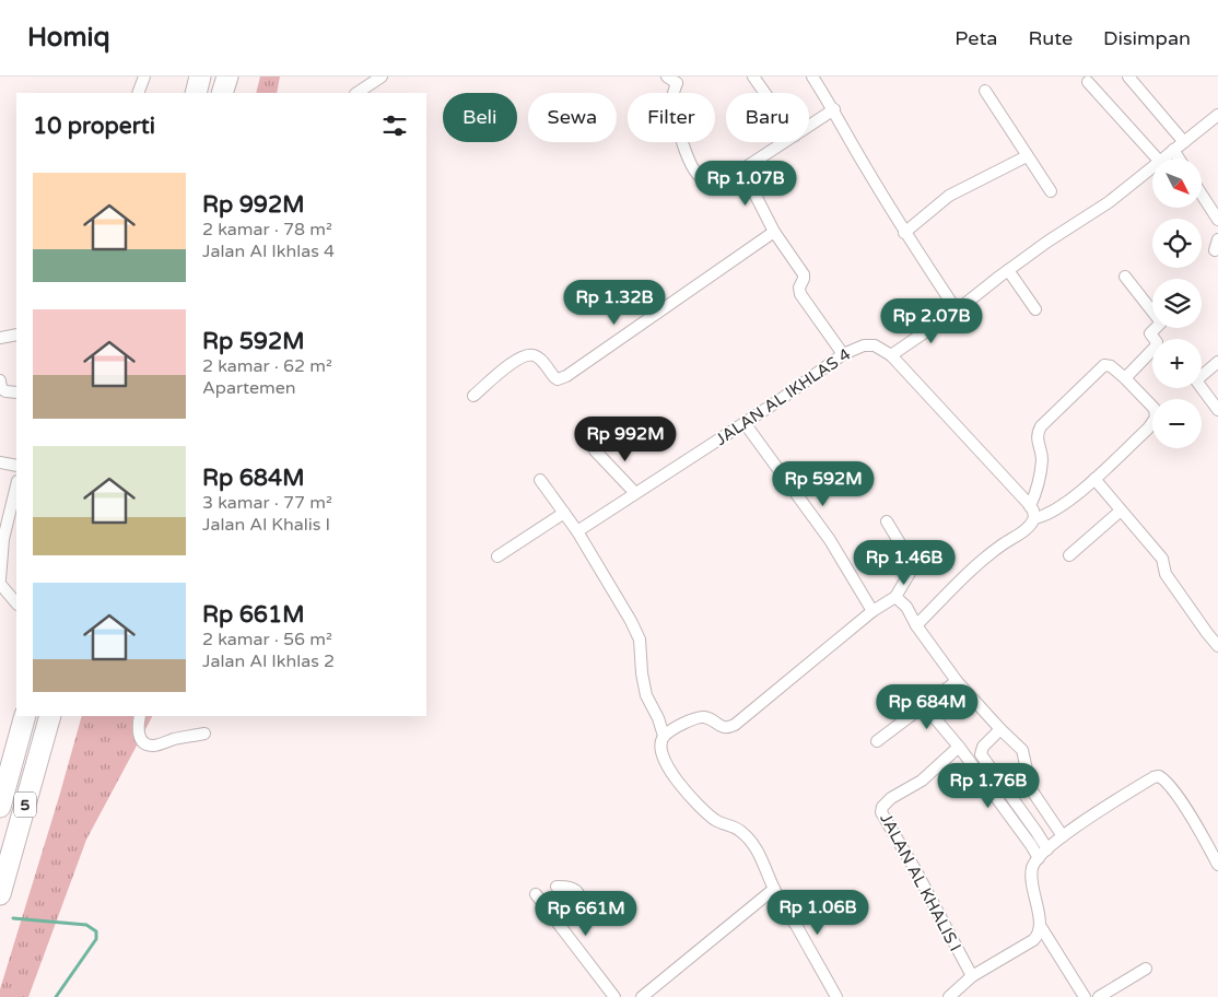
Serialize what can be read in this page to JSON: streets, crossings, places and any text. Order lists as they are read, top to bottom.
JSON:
{
  "streets": {
    "highway": ["5"],
    "street": ["JALAN AL IKHLAS 4", "JALAN AL KHALIS I"]
  },
  "north": "bottom right",
  "page": {
    "header": "Homiq",
    "nav": ["Peta", "Rute", "Disimpan"],
    "chip": [
      "Beli",
      "Sewa",
      "Filter",
      "Baru"
    ],
    "heading": "10 properti",
    "map_buttons": ["+", "−"],
    "list": [
      {
        "name": "Rp 992M",
        "note": "2 kamar · 78 m² · Jalan Al Ikhlas 4"
      },
      {
        "name": "Rp 592M",
        "note": "2 kamar · 62 m² · Apartemen"
      },
      {
        "name": "Rp 684M",
        "note": "3 kamar · 77 m² · Jalan Al Khalis I"
      },
      {
        "name": "Rp 661M",
        "note": "2 kamar · 56 m² · Jalan Al Ikhlas 2"
      }
    ],
    "price": [
      "Rp 1.07B",
      "Rp 1.32B",
      "Rp 2.07B",
      "Rp 992M",
      "Rp 592M",
      "Rp 1.46B",
      "Rp 684M",
      "Rp 1.76B",
      "Rp 1.06B",
      "Rp 661M"
    ]
  }
}
